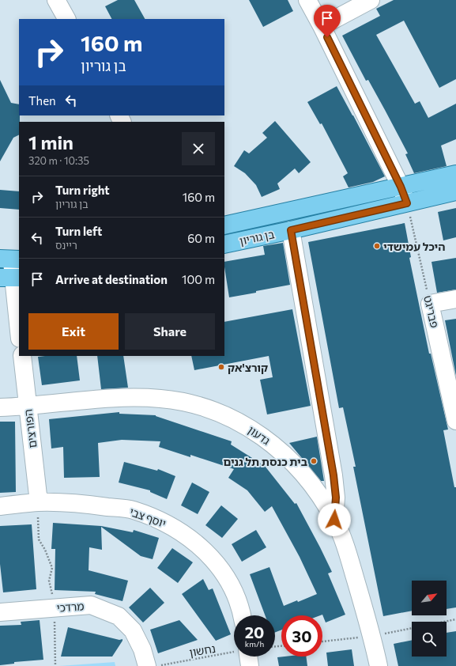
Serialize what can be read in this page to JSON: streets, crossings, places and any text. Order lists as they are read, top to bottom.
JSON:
{
  "streets": {
    "main road": ["בן גוריון"],
    "street": [
      "פבריגט",
      "הפורצים",
      "גדעון",
      "יוסף צבי",
      "מרדכי"
    ],
    "path": ["נחשון"]
  },
  "crossings": [
    ["בן גוריון", "פבריגט"],
    ["הפורצים", "גדעון"],
    ["הפורצים", "יוסף צבי"]
  ],
  "places": ["היכל עמישדי", "קורצ'אק", "בית כנסת תל גנים"],
  "north": "top right",
  "page": {
    "turn": ["160 m", "בן גוריון"],
    "then": "Then",
    "heading": ["1 min", "320 m · 10:35"],
    "list": [
      {
        "name": "Turn right",
        "note": "בן גוריון",
        "value": "160 m"
      },
      {
        "name": "Turn left",
        "note": "ריינס",
        "value": "60 m"
      },
      {
        "name": "Arrive at destination",
        "value": "100 m"
      }
    ],
    "buttons": ["Exit", "Share"],
    "speed": "20 km/h",
    "limit": "30"
  }
}
